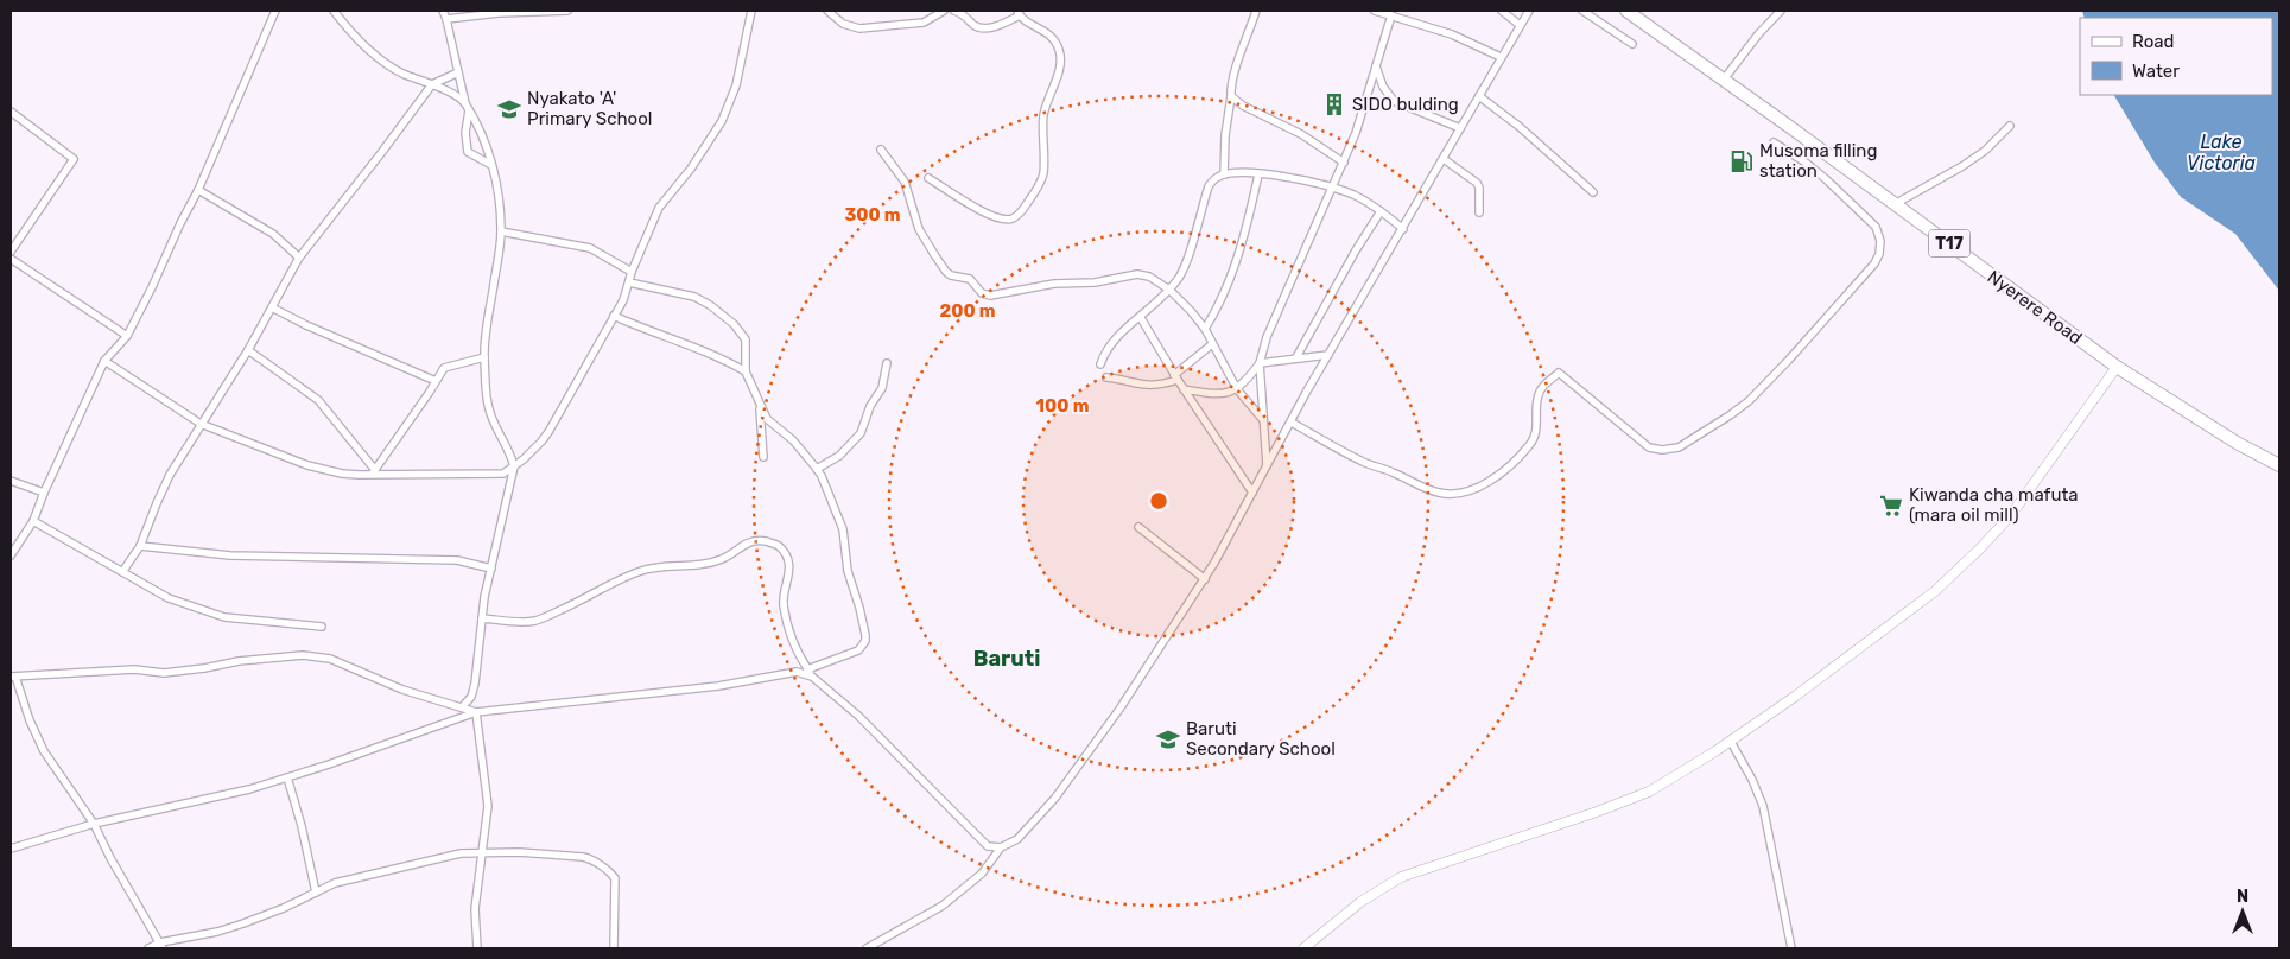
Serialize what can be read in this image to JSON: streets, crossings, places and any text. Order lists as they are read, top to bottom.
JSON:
{
  "streets": {
    "main road": ["T17", "Nyerere Road"]
  },
  "districts": ["Baruti"],
  "water": ["Lake Victoria"],
  "places": {
    "building": ["SIDO bulding"],
    "school or university": ["Nyakato 'A' Primary School", "Baruti Secondary School"],
    "fuel station": ["Musoma filling station"],
    "supermarket": ["Kiwanda cha mafuta (mara oil mill)"]
  },
  "legend": ["Road", "Water"],
  "north": "top",
  "rings": ["300 m", "200 m", "100 m"]
}
